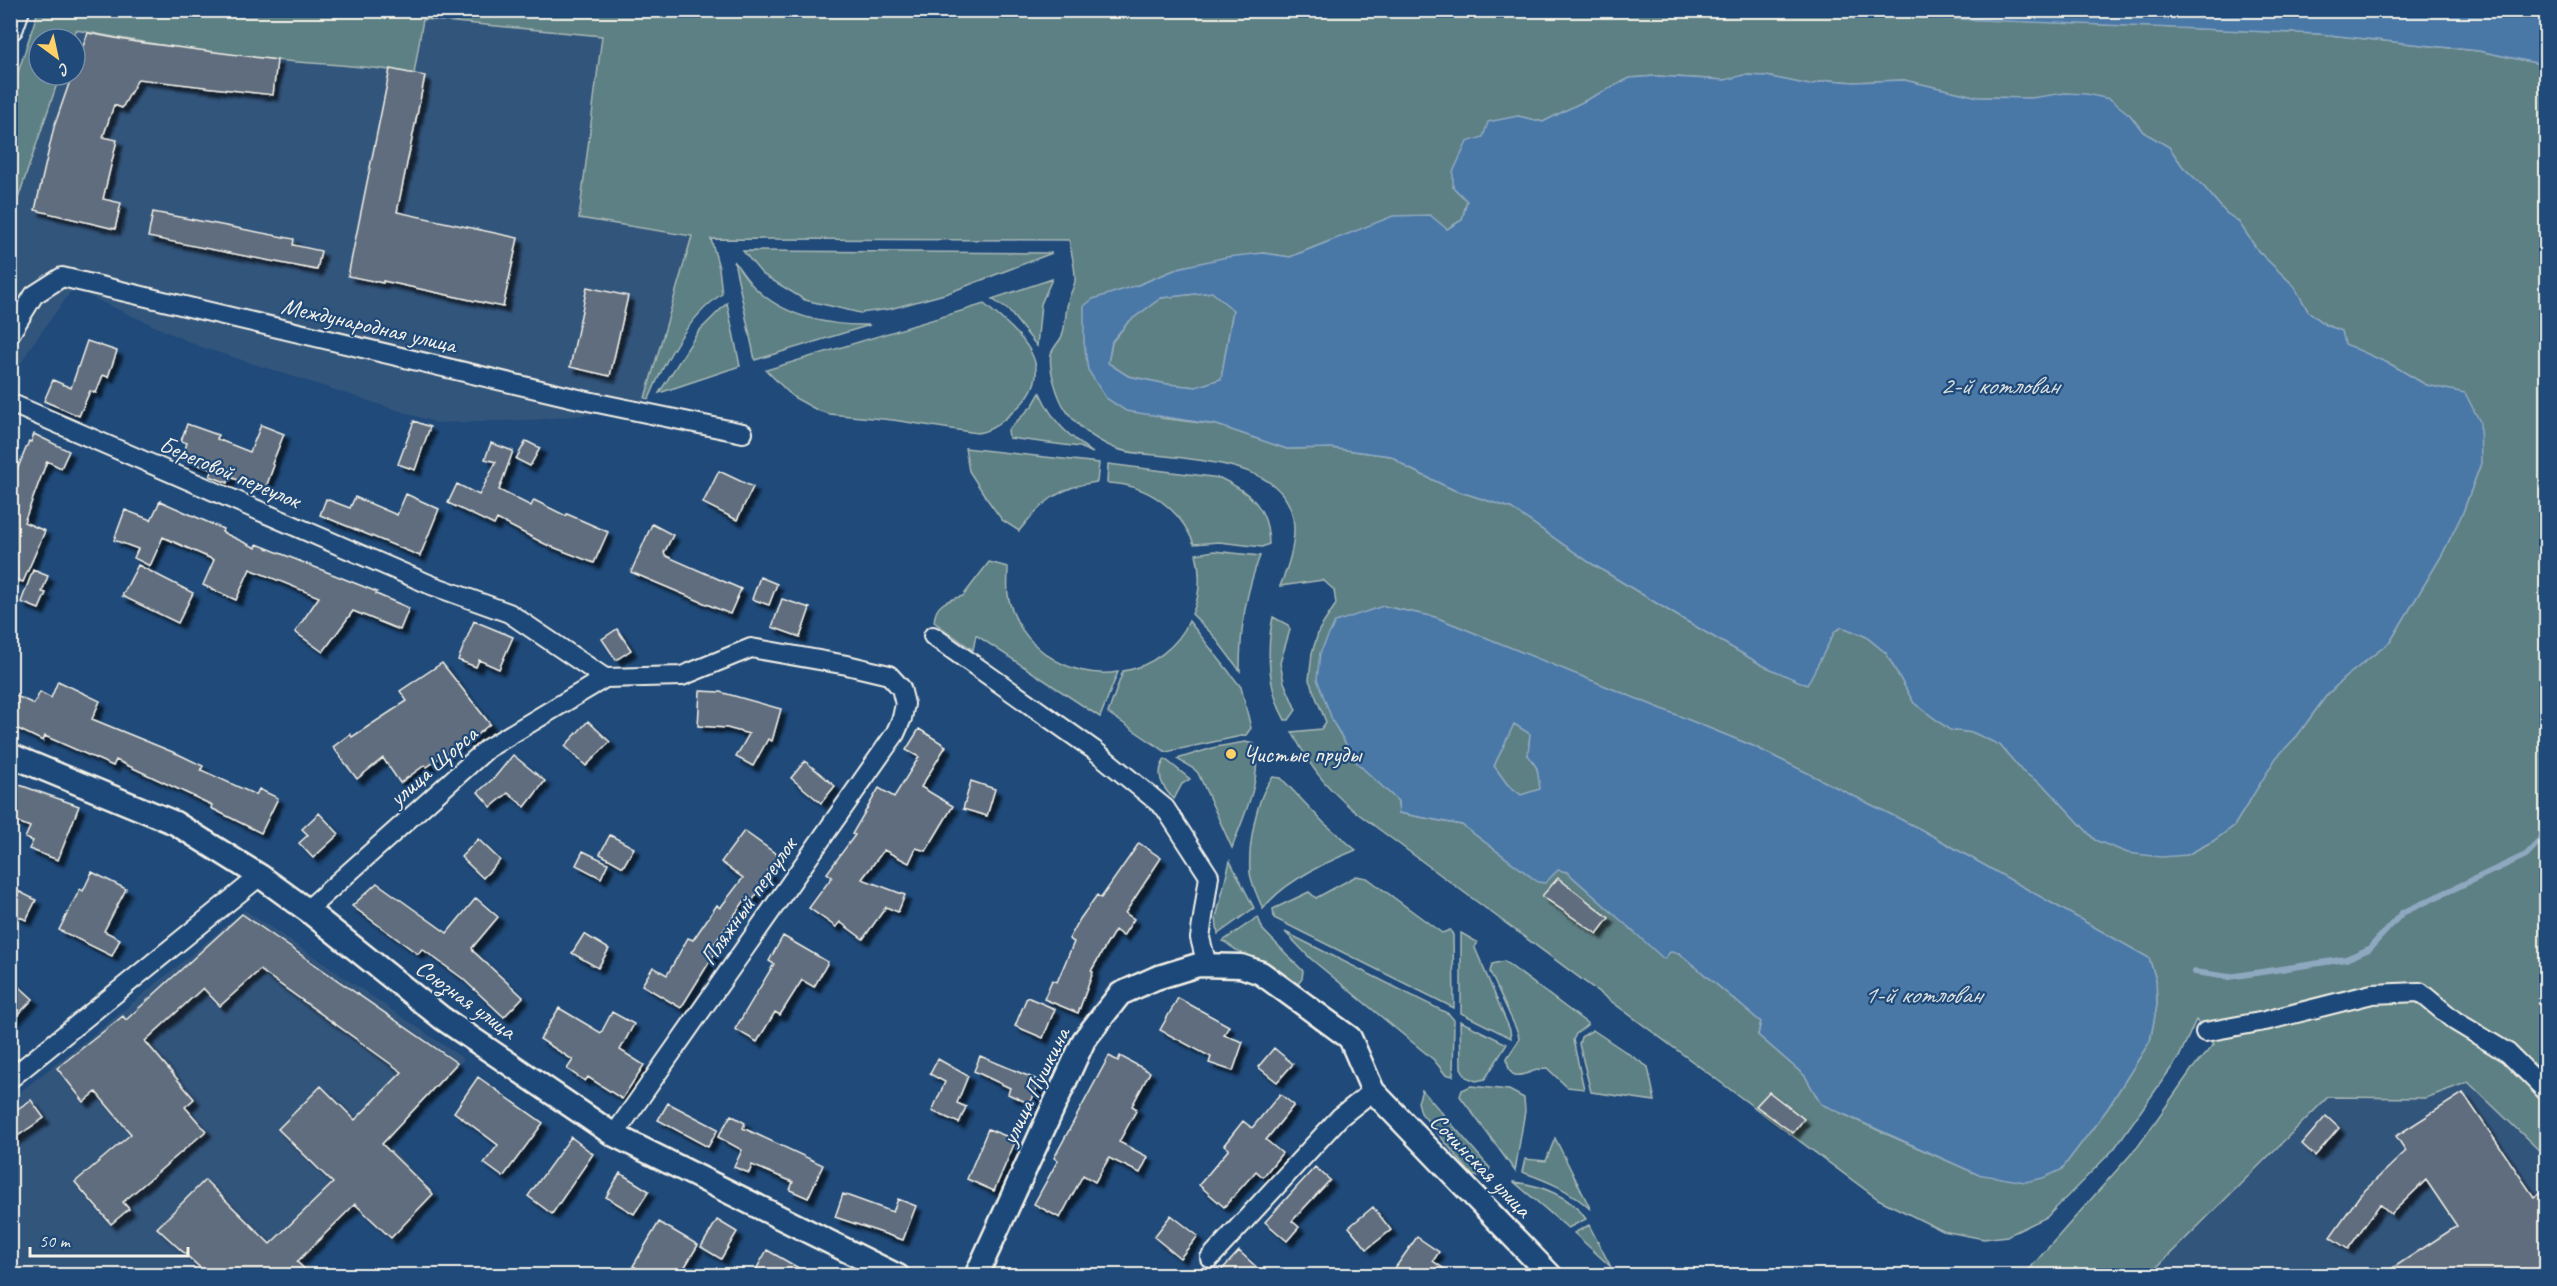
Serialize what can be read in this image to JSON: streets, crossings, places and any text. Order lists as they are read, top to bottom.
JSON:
{
  "streets": {
    "street": [
      "Международная улица",
      "Береговой переулок",
      "улица Щорса",
      "Пляжный переулок",
      "Союзная улица",
      "улица Пушкина",
      "Сочинская улица"
    ]
  },
  "crossings": [
    ["Береговой переулок", "улица Щорса"],
    ["улица Щорса", "Пляжный переулок"],
    ["улица Щорса", "Союзная улица"],
    ["Пляжный переулок", "Союзная улица"],
    ["улица Пушкина", "Сочинская улица"]
  ],
  "water": ["2-й котлован", "1-й котлован"],
  "places": ["Чистые пруды"],
  "scale_bar": "50 m",
  "north": "bottom right"
}
